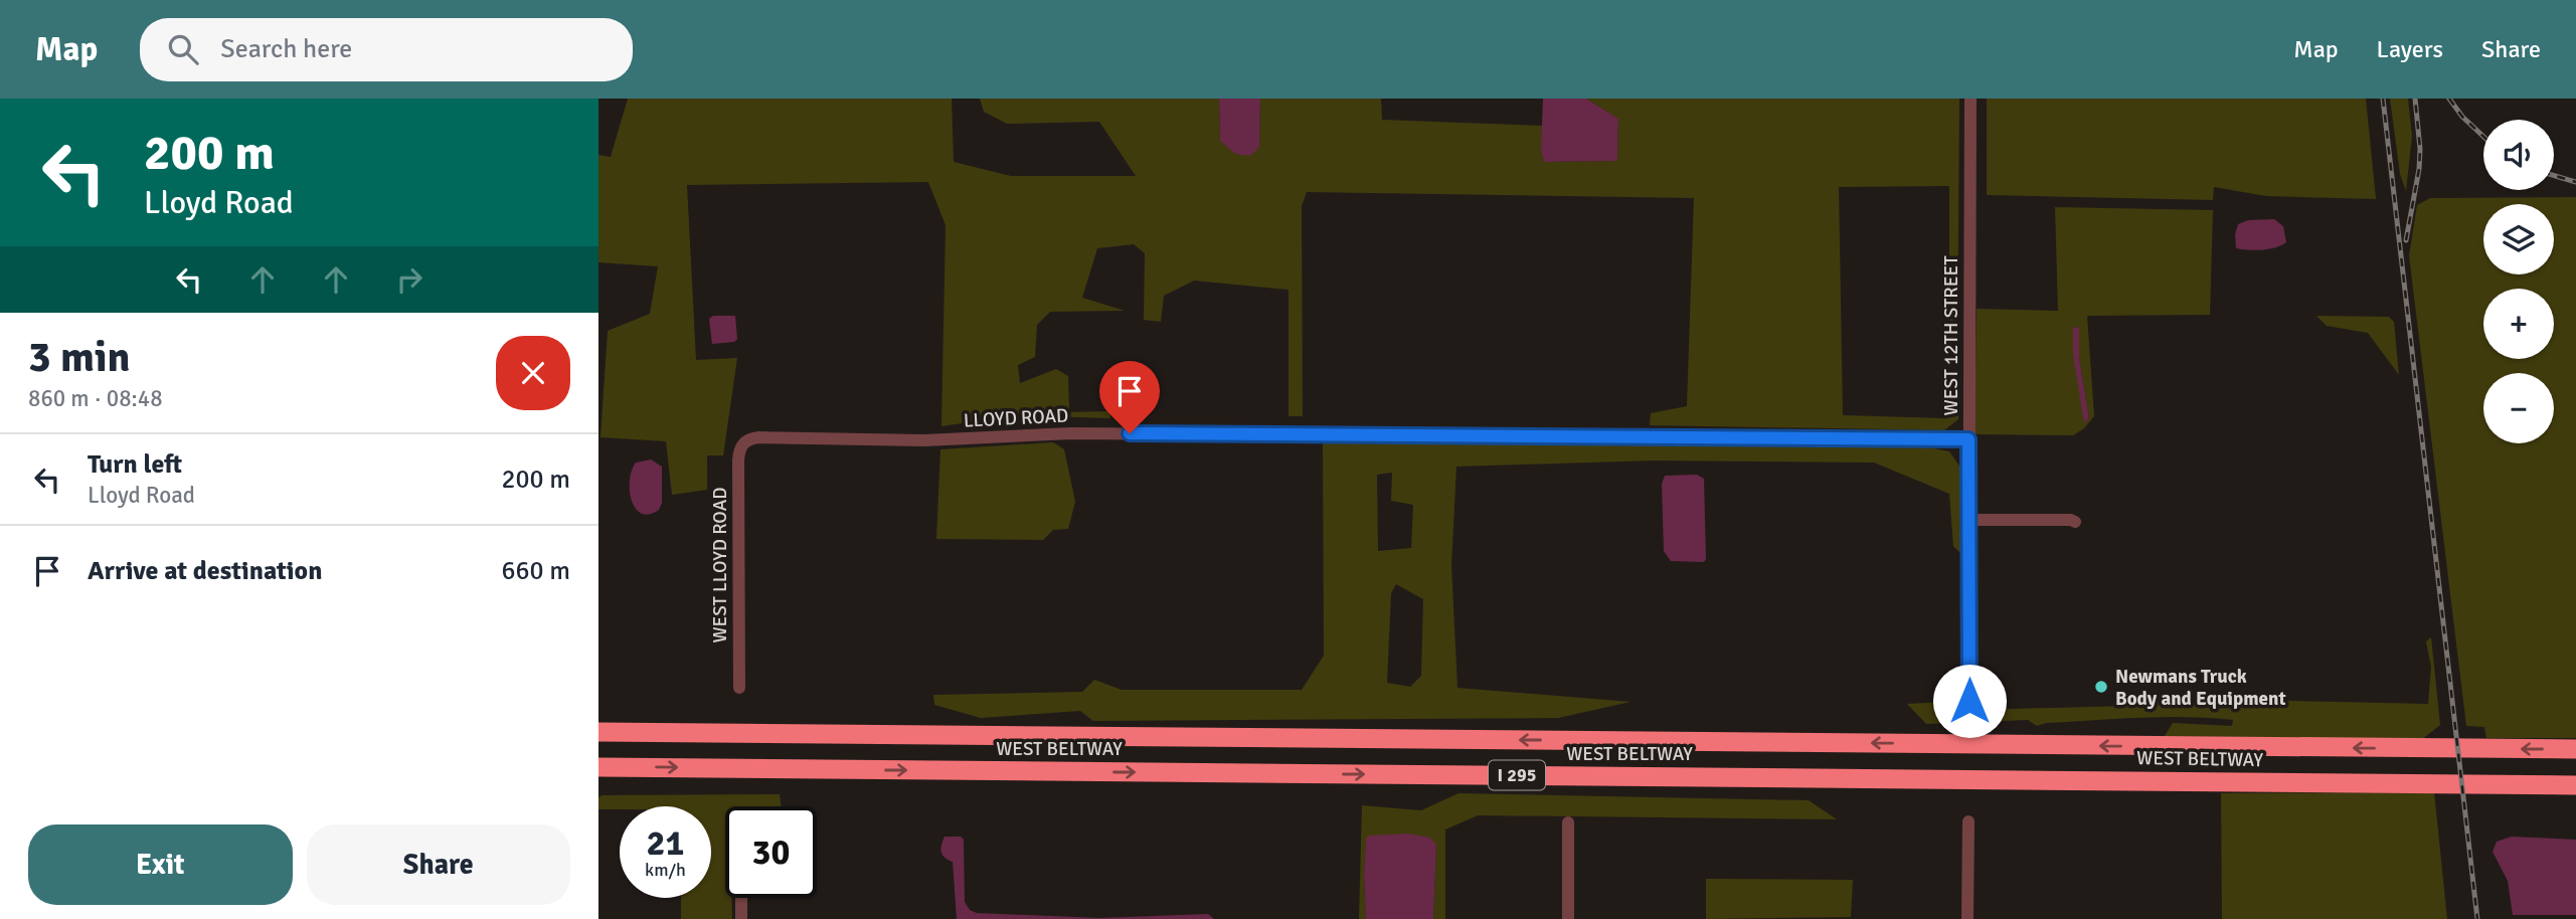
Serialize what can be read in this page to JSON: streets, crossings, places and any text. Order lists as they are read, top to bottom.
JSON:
{
  "streets": {
    "highway": ["WEST BELTWAY", "I 295"],
    "street": ["WEST 12TH STREET", "LLOYD ROAD", "WEST LLOYD ROAD"]
  },
  "crossings": [
    ["WEST 12TH STREET", "LLOYD ROAD"],
    ["LLOYD ROAD", "WEST LLOYD ROAD"]
  ],
  "places": ["Newmans Truck Body and Equipment"],
  "page": {
    "header": "Map",
    "search": "Search here",
    "nav": ["Map", "Layers", "Share"],
    "turn": ["200 m", "Lloyd Road"],
    "map_buttons": ["+", "−"],
    "heading": ["3 min", "860 m · 08:48"],
    "list": [
      {
        "name": "Turn left",
        "note": "Lloyd Road",
        "value": "200 m"
      },
      {
        "name": "Arrive at destination",
        "value": "660 m"
      }
    ],
    "speed": "21 km/h",
    "limit": "30",
    "buttons": ["Exit", "Share"]
  }
}
